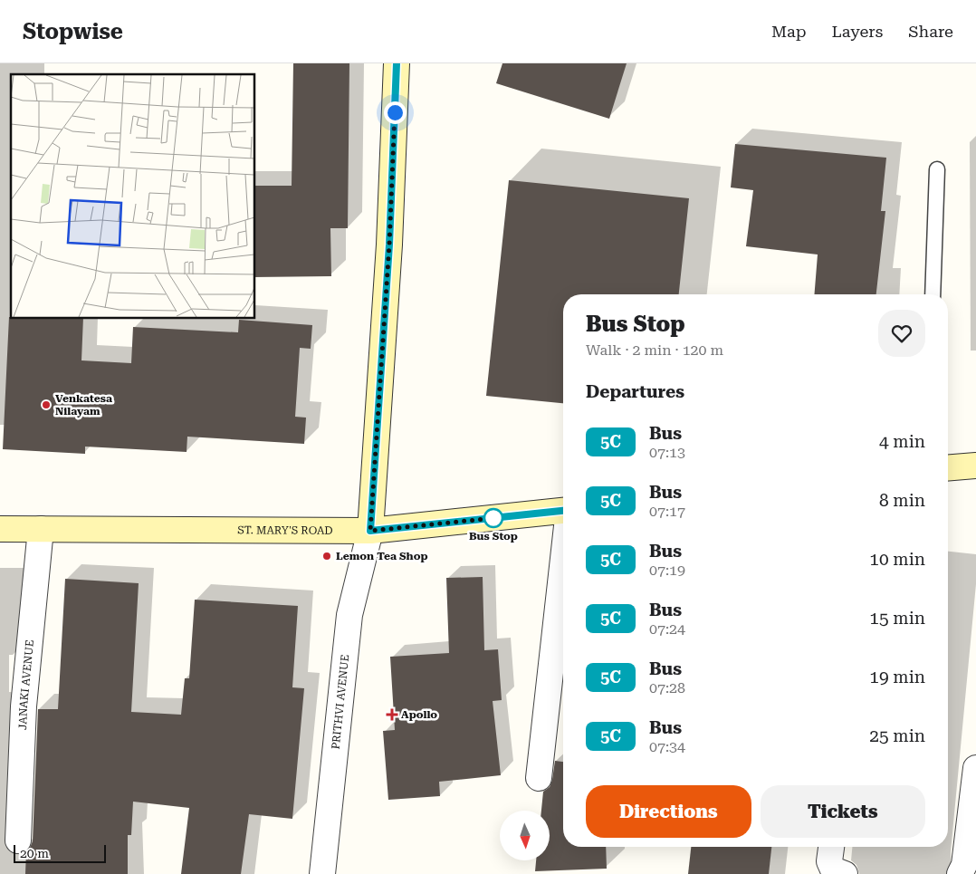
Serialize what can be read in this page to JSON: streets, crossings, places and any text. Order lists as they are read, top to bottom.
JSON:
{
  "streets": {
    "main road": ["ST. MARY'S ROAD"],
    "street": ["JANAKI AVENUE", "PRITHVI AVENUE"]
  },
  "crossings": [
    ["ST. MARY'S ROAD", "JANAKI AVENUE"],
    ["ST. MARY'S ROAD", "PRITHVI AVENUE"]
  ],
  "places": {
    "other": ["Venkatesa Nilayam", "Bus Stop", "Lemon Tea Shop"],
    "health": ["Apollo"]
  },
  "lines": ["bus line 5C"],
  "scale_bar": "20 m",
  "north": "bottom",
  "page": {
    "header": "Stopwise",
    "nav": ["Map", "Layers", "Share"],
    "heading": [
      ["Bus Stop", "Walk · 2 min · 120 m"],
      "Departures"
    ],
    "list": [
      {
        "mark": "5C",
        "name": "Bus",
        "note": "07:13",
        "value": "4 min"
      },
      {
        "mark": "5C",
        "name": "Bus",
        "note": "07:17",
        "value": "8 min"
      },
      {
        "mark": "5C",
        "name": "Bus",
        "note": "07:19",
        "value": "10 min"
      },
      {
        "mark": "5C",
        "name": "Bus",
        "note": "07:24",
        "value": "15 min"
      },
      {
        "mark": "5C",
        "name": "Bus",
        "note": "07:28",
        "value": "19 min"
      },
      {
        "mark": "5C",
        "name": "Bus",
        "note": "07:34",
        "value": "25 min"
      }
    ],
    "buttons": ["Directions", "Tickets"],
    "scale": "20 m"
  }
}
